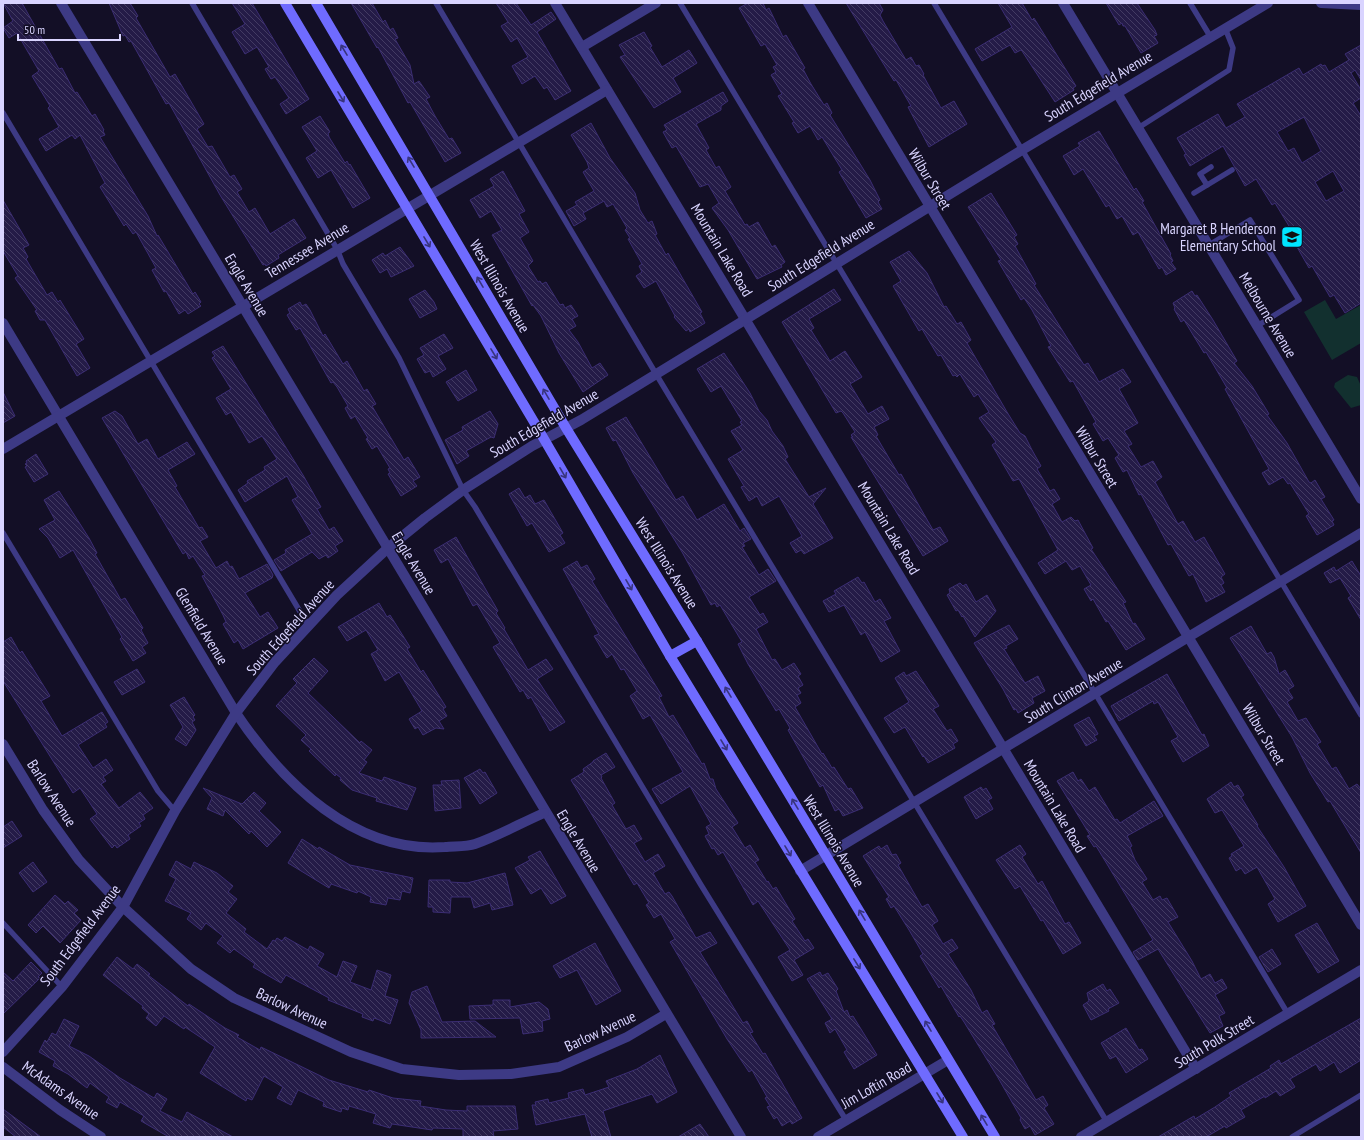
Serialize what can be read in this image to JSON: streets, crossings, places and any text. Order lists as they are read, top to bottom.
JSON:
{
  "streets": {
    "main road": ["West Illinois Avenue"],
    "street": [
      "South Edgefield Avenue",
      "Wilbur Street",
      "Tennessee Avenue",
      "Mountain Lake Road",
      "Engle Avenue",
      "Melbourne Avenue",
      "Glenfield Avenue",
      "South Clinton Avenue",
      "Barlow Avenue",
      "South Polk Street",
      "Jim Loftin Road",
      "McAdams Avenue"
    ]
  },
  "crossings": [
    ["South Edgefield Avenue", "Wilbur Street"],
    ["South Edgefield Avenue", "Mountain Lake Road"],
    ["South Edgefield Avenue", "Engle Avenue"],
    ["South Edgefield Avenue", "West Illinois Avenue"],
    ["South Edgefield Avenue", "Melbourne Avenue"],
    ["South Edgefield Avenue", "Glenfield Avenue"],
    ["South Edgefield Avenue", "Barlow Avenue"],
    ["Wilbur Street", "South Clinton Avenue"],
    ["Tennessee Avenue", "Mountain Lake Road"],
    ["Tennessee Avenue", "Engle Avenue"],
    ["Tennessee Avenue", "West Illinois Avenue"],
    ["Tennessee Avenue", "Glenfield Avenue"],
    ["Mountain Lake Road", "South Clinton Avenue"],
    ["Mountain Lake Road", "South Polk Street"],
    ["Engle Avenue", "Glenfield Avenue"],
    ["Engle Avenue", "Barlow Avenue"],
    ["West Illinois Avenue", "South Clinton Avenue"],
    ["West Illinois Avenue", "Jim Loftin Road"]
  ],
  "places": {
    "school or university": ["Margaret B Henderson Elementary School"]
  },
  "scale_bar": "50 m"
}
